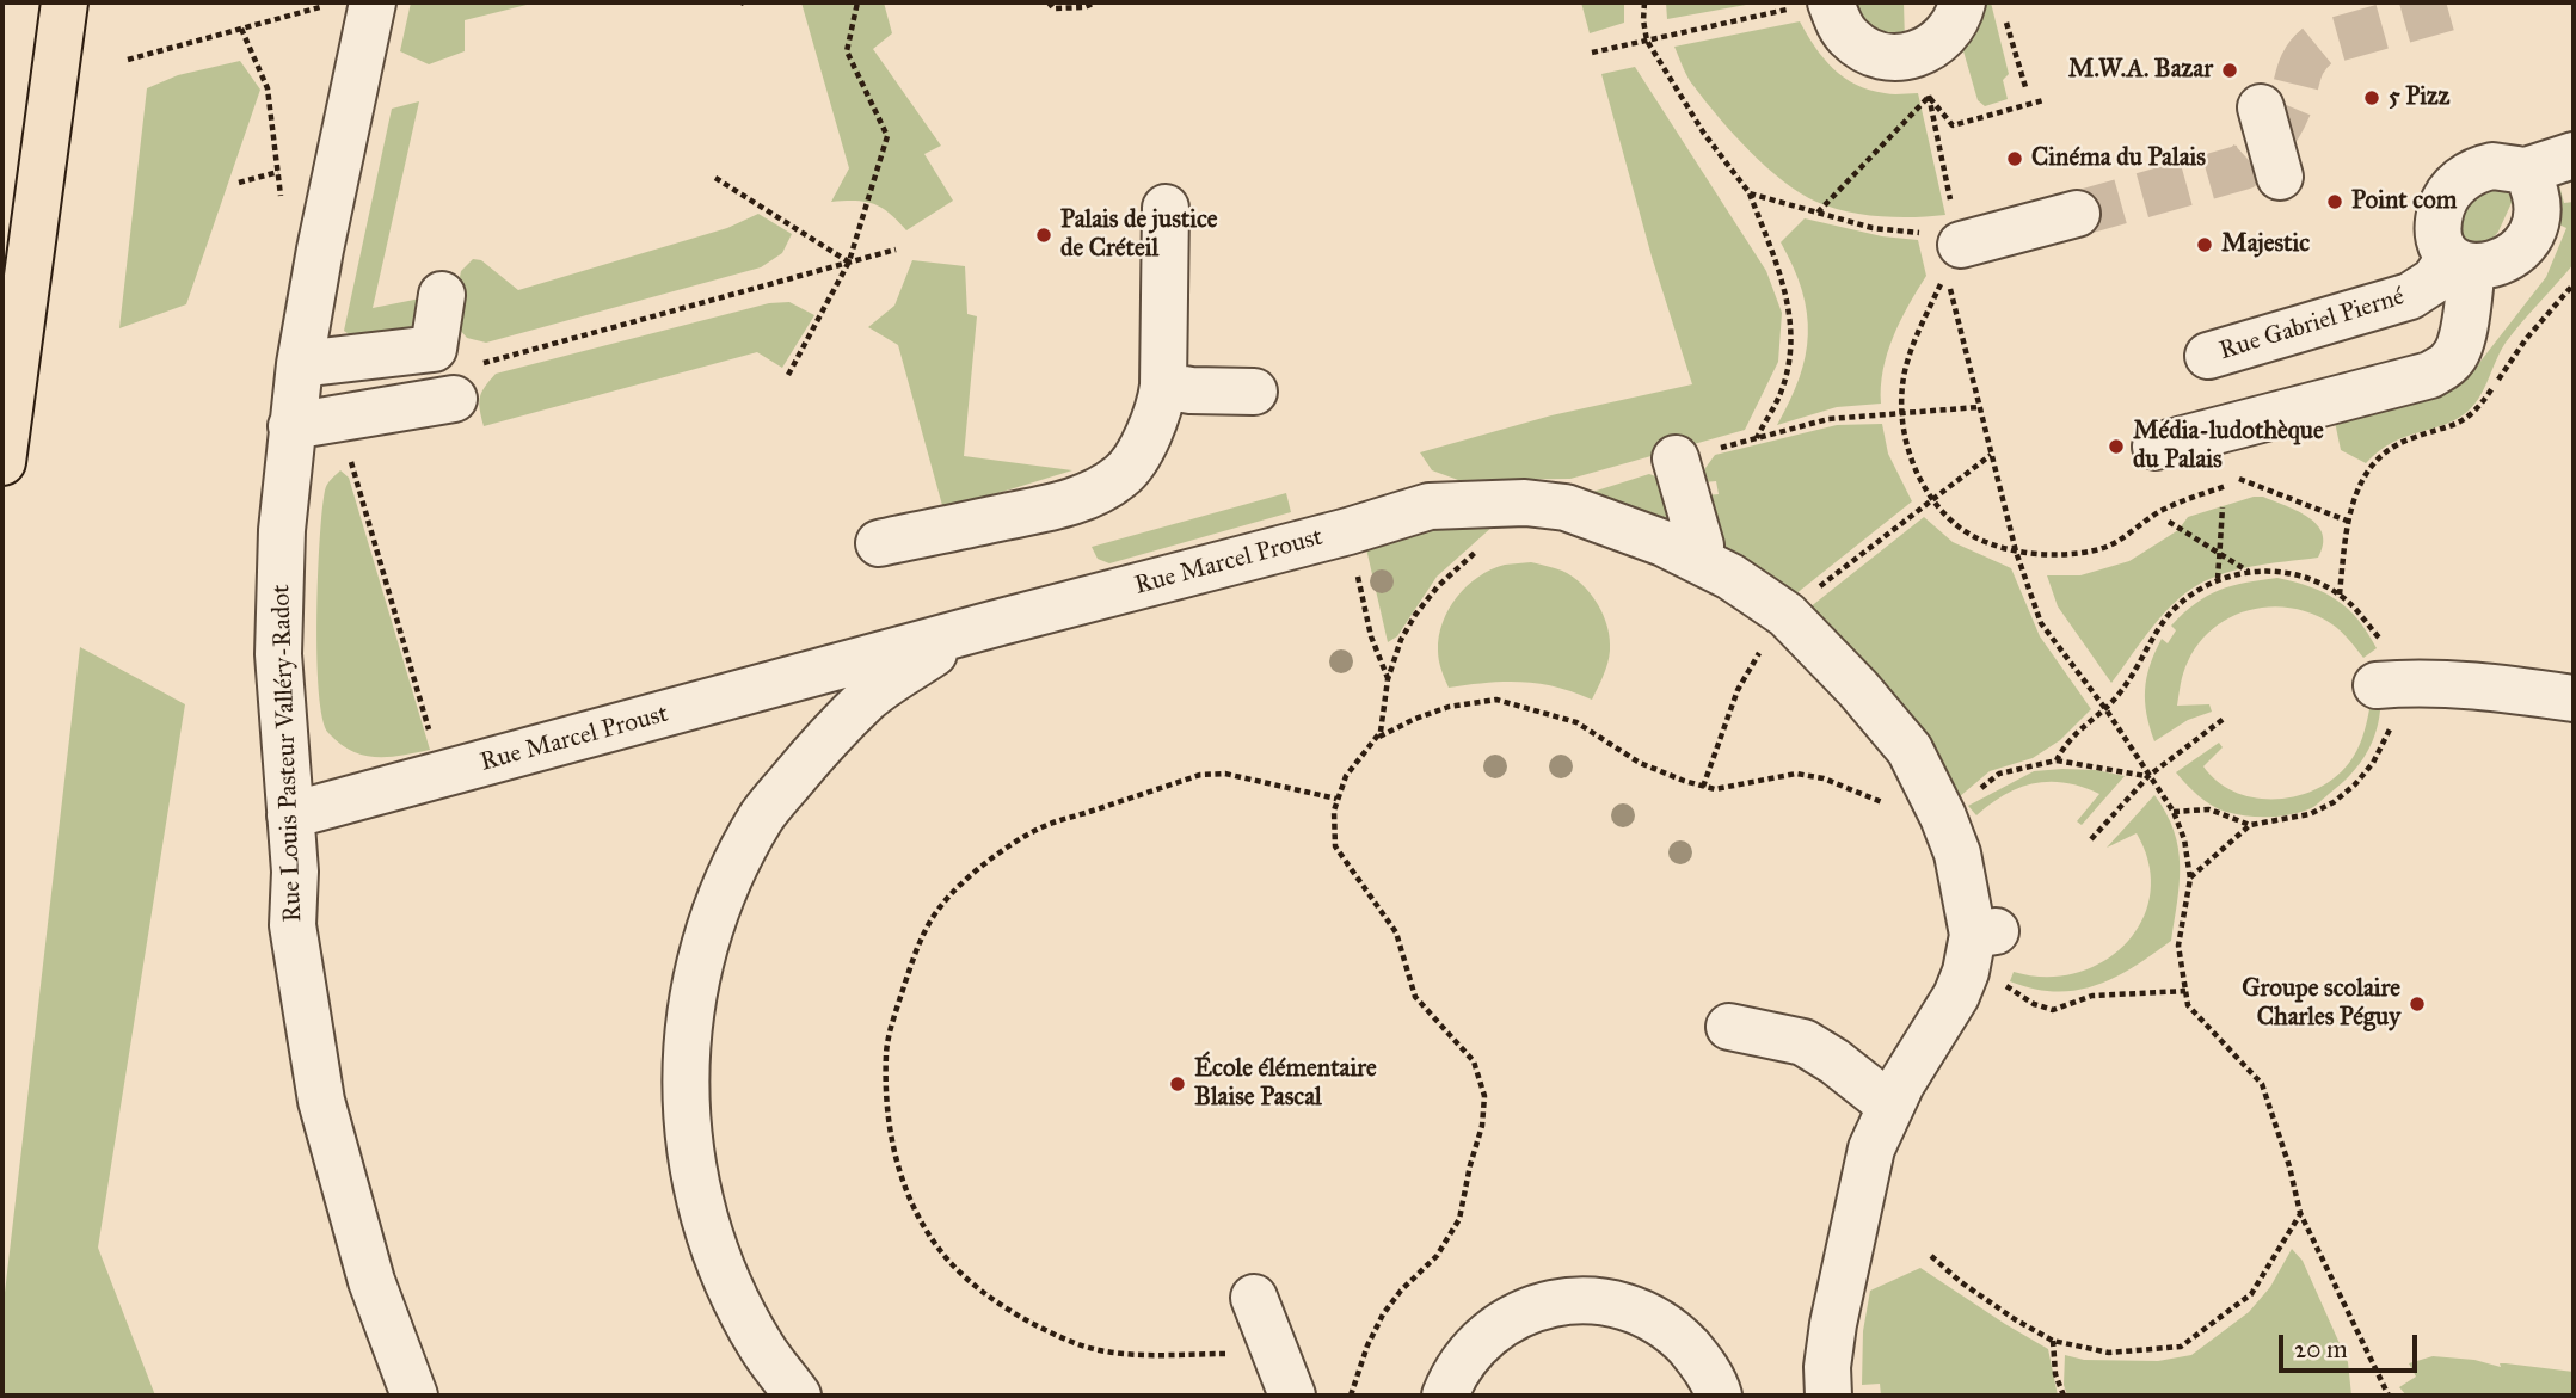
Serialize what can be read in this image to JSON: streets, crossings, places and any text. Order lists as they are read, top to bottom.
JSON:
{
  "streets": {
    "street": ["Rue Gabriel Pierné", "Rue Marcel Proust", "Rue Louis Pasteur Valléry-Radot"]
  },
  "crossings": [
    ["Rue Marcel Proust", "Rue Louis Pasteur Valléry-Radot"]
  ],
  "places": [
    "M.W.A. Bazar",
    "5 Pizz",
    "Cinéma du Palais",
    "Point com",
    "Palais de justice de Créteil",
    "Majestic",
    "Média-ludothèque du Palais",
    "Groupe scolaire Charles Péguy",
    "École élémentaire Blaise Pascal"
  ],
  "scale_bar": "20 m"
}
